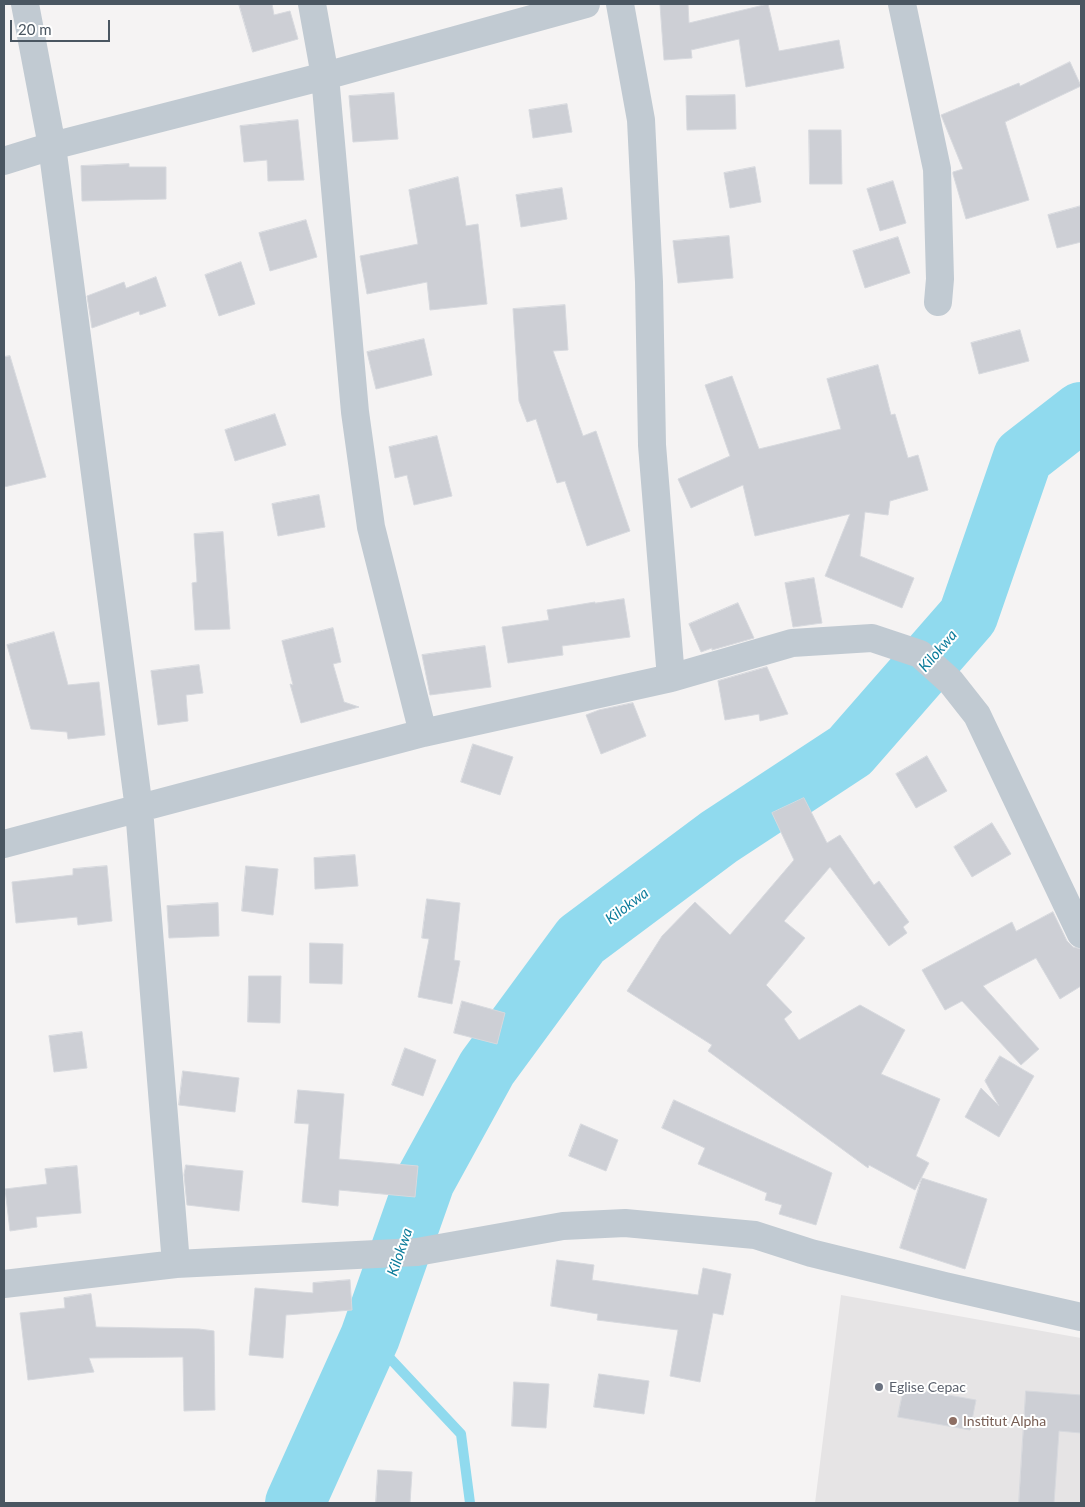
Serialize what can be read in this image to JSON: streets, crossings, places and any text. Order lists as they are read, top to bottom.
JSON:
{
  "water": ["Kilokwa"],
  "places": ["Eglise Cepac", "Institut Alpha"],
  "scale_bar": "20 m"
}
